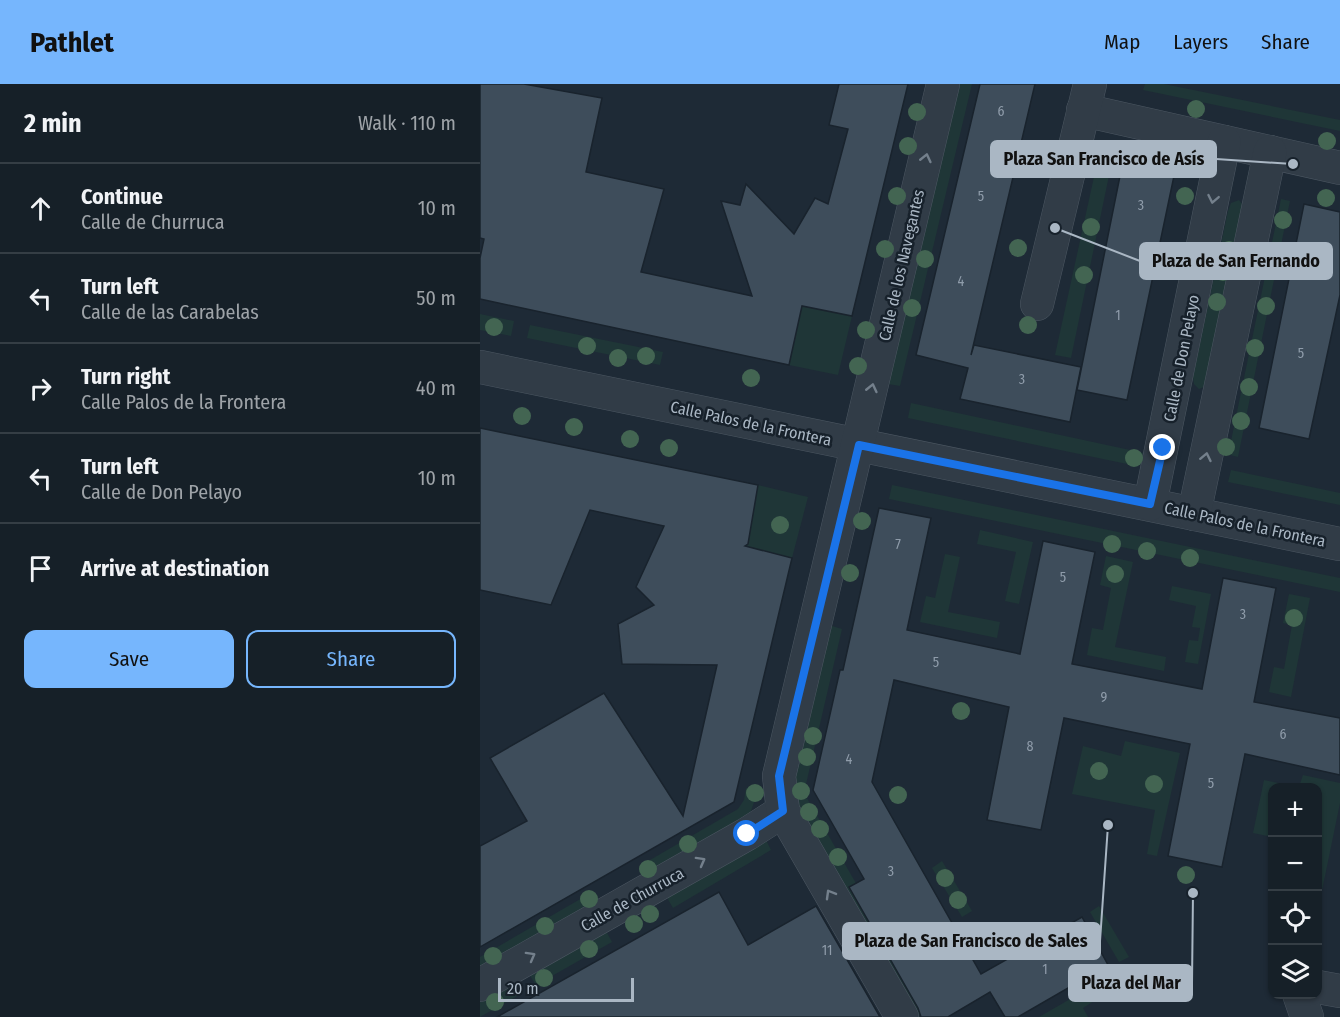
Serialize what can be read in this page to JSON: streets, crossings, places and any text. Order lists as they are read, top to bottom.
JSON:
{
  "streets": {
    "street": [
      "Calle de los Navegantes",
      "Calle de Don Pelayo",
      "Calle Palos de la Frontera",
      "Calle de Churruca"
    ]
  },
  "crossings": [
    ["Calle de los Navegantes", "Calle Palos de la Frontera"],
    ["Calle de los Navegantes", "Calle de Churruca"],
    ["Calle de Don Pelayo", "Calle Palos de la Frontera"]
  ],
  "one_way": ["Calle de Churruca"],
  "places": [
    "Plaza San Francisco de Asís",
    "Plaza de San Fernando",
    "Plaza de San Francisco de Sales",
    "Plaza del Mar"
  ],
  "house_numbers": [
    "6",
    "5",
    "3",
    "4",
    "1",
    "5",
    "3",
    "7",
    "5",
    "3",
    "5",
    "9",
    "6",
    "8",
    "4",
    "5",
    "3",
    "11",
    "1"
  ],
  "scale_bar": "20 m",
  "page": {
    "header": "Pathlet",
    "nav": ["Map", "Layers", "Share"],
    "heading": ["2 min", "Walk · 110 m"],
    "list": [
      ["Continue", "Calle de Churruca", "10 m"],
      ["Turn left", "Calle de las Carabelas", "50 m"],
      ["Turn right", "Calle Palos de la Frontera", "40 m"],
      ["Turn left", "Calle de Don Pelayo", "10 m"],
      "Arrive at destination"
    ],
    "buttons": ["Save", "Share"],
    "map_buttons": ["+", "−"],
    "scale": "20 m"
  }
}
